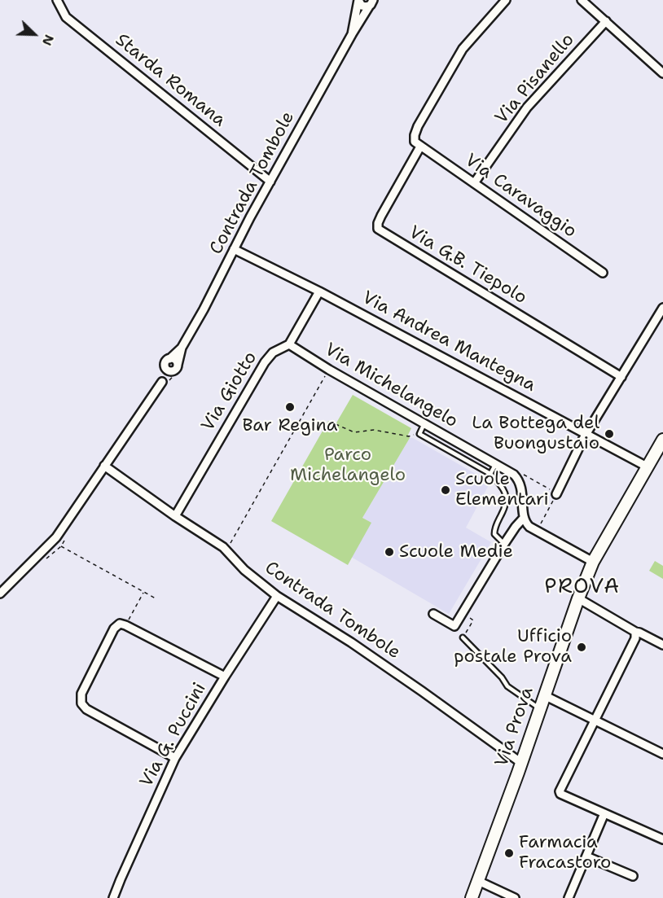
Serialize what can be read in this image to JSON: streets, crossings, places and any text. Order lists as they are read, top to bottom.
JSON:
{
  "streets": {
    "main road": ["Via Prova"],
    "street": [
      "Via Pisanello",
      "Starda Romana",
      "Contrada Tombole",
      "Via Caravaggio",
      "Via G.B. Tiepolo",
      "Via Andrea Mantegna",
      "Via Michelangelo",
      "Via Giotto",
      "Via G. Puccini"
    ]
  },
  "crossings": [
    ["Via Pisanello", "Via Caravaggio"],
    ["Starda Romana", "Contrada Tombole"],
    ["Contrada Tombole", "Via Andrea Mantegna"],
    ["Contrada Tombole", "Via Giotto"],
    ["Contrada Tombole", "Via Prova"],
    ["Contrada Tombole", "Via G. Puccini"],
    ["Via Caravaggio", "Via G.B. Tiepolo"],
    ["Via Andrea Mantegna", "Via Giotto"],
    ["Via Andrea Mantegna", "Via Prova"],
    ["Via Michelangelo", "Via Giotto"]
  ],
  "districts": ["PROVA"],
  "parks": ["Parco Michelangelo"],
  "places": [
    "Bar Regina",
    "La Bottega del Buongustaio",
    "Scuole Elementari",
    "Scuole Medie",
    "Ufficio postale Prova",
    "Farmacia Fracastoro"
  ],
  "north": "bottom right"
}
